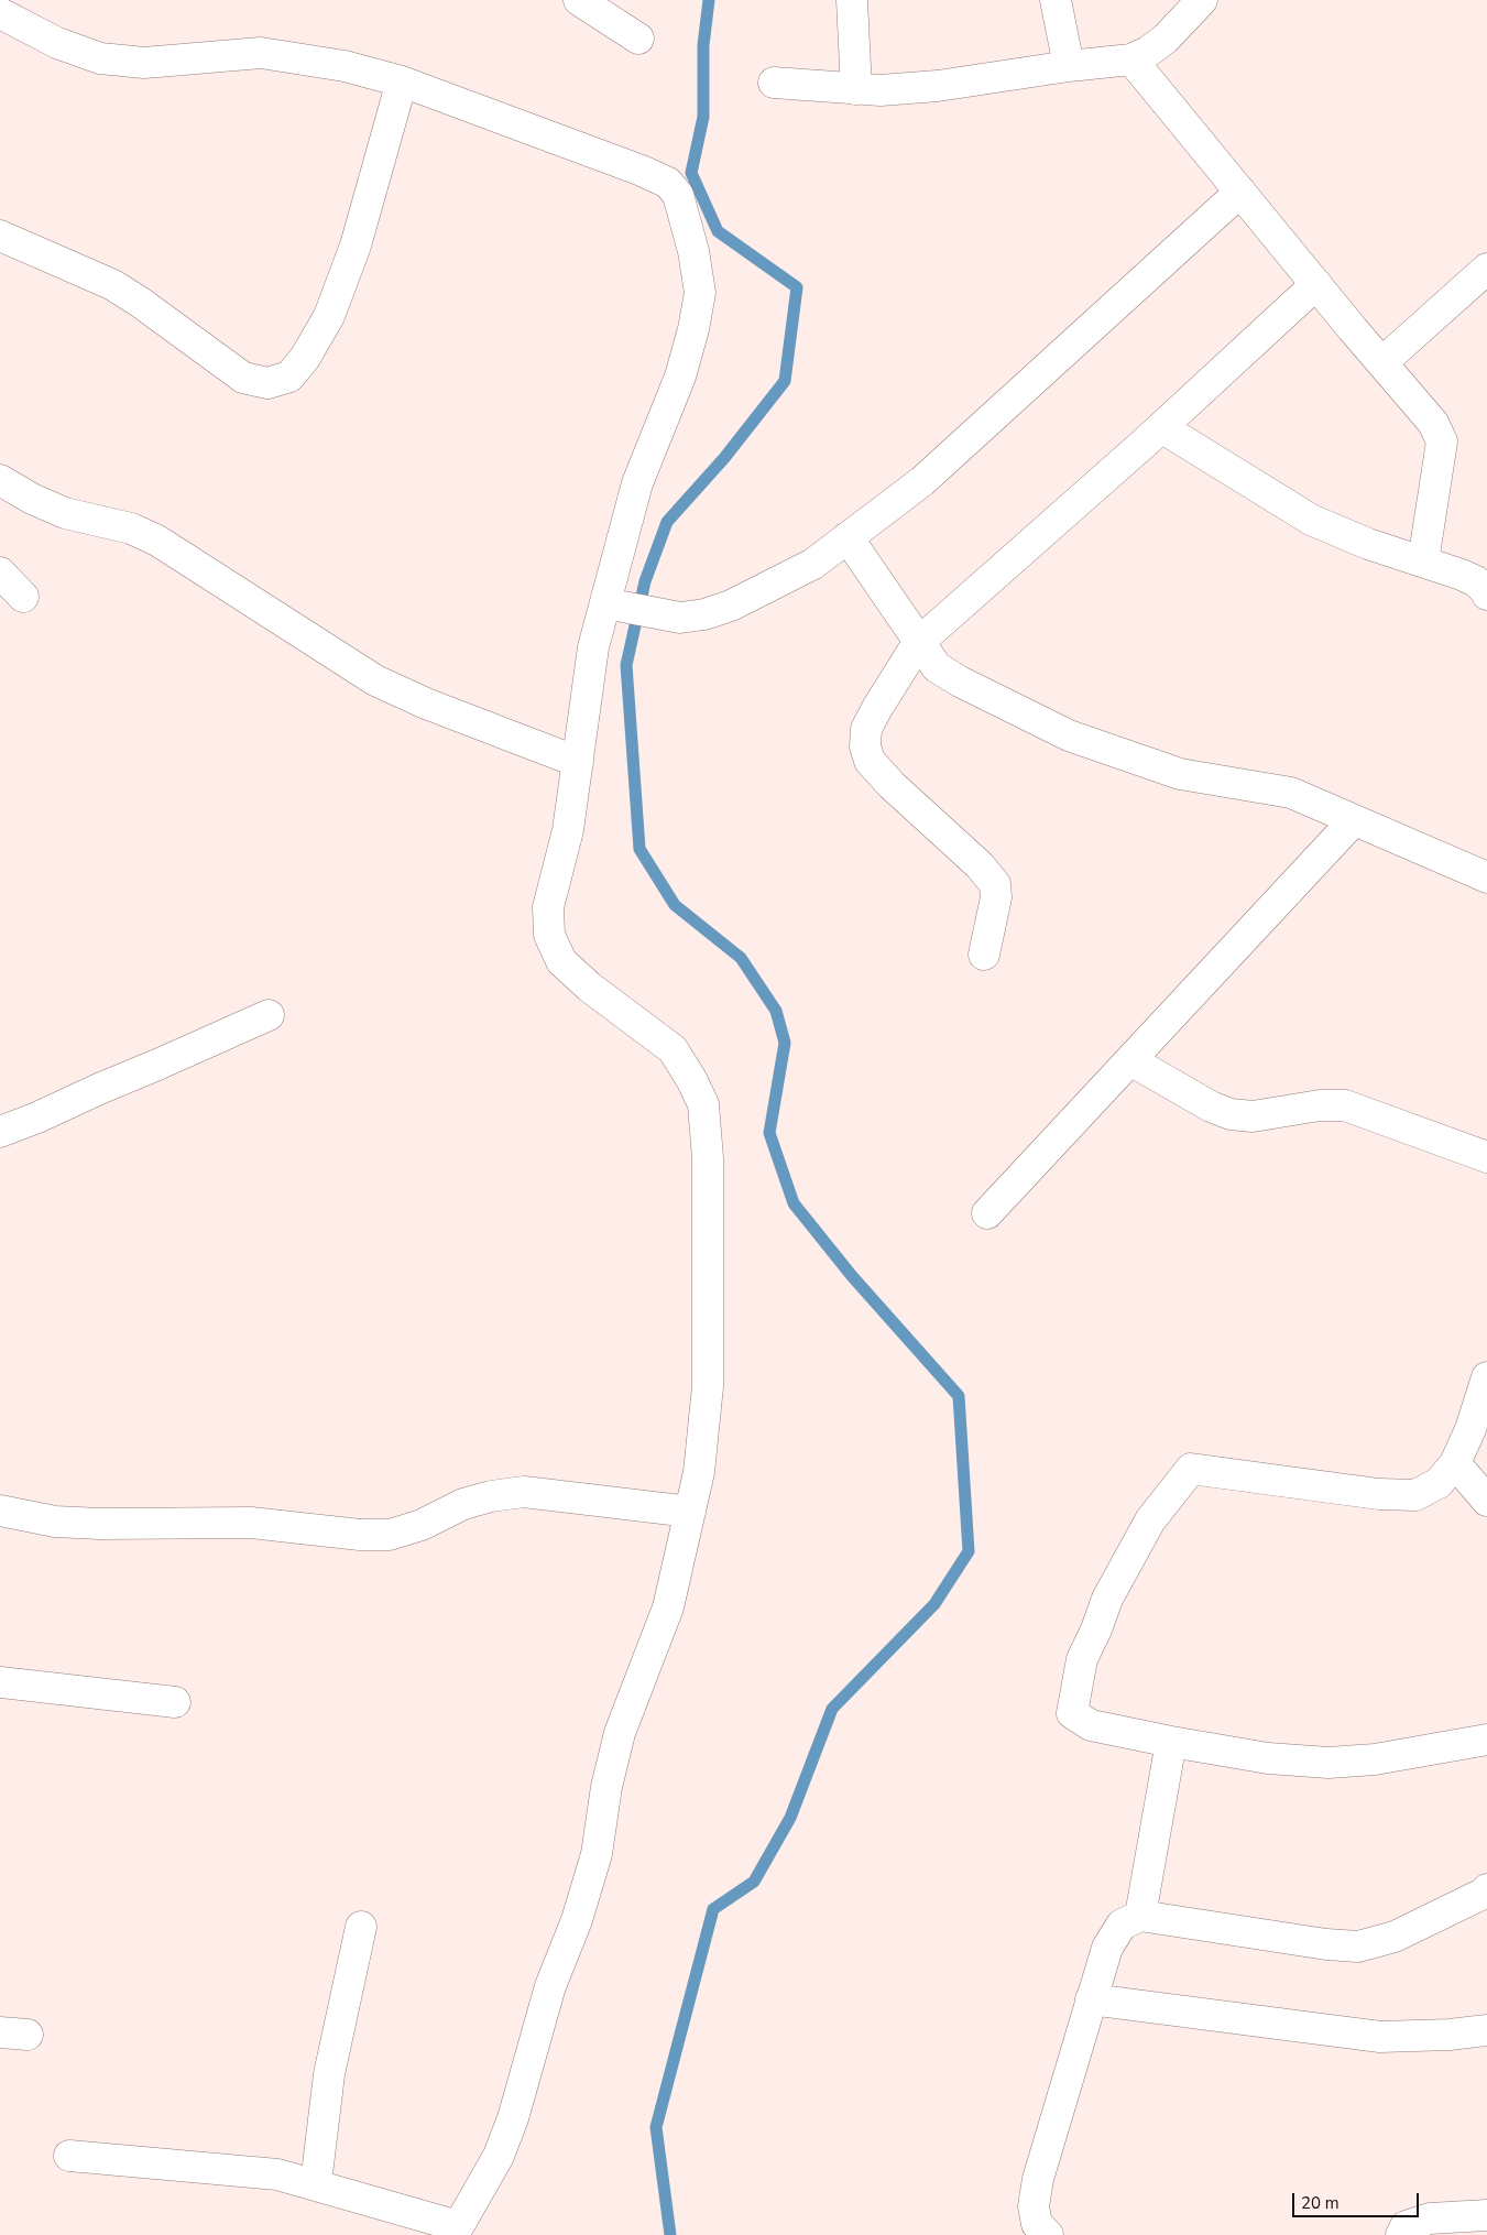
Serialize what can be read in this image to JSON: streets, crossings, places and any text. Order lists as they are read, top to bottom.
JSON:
{
  "scale_bar": "20 m"
}
